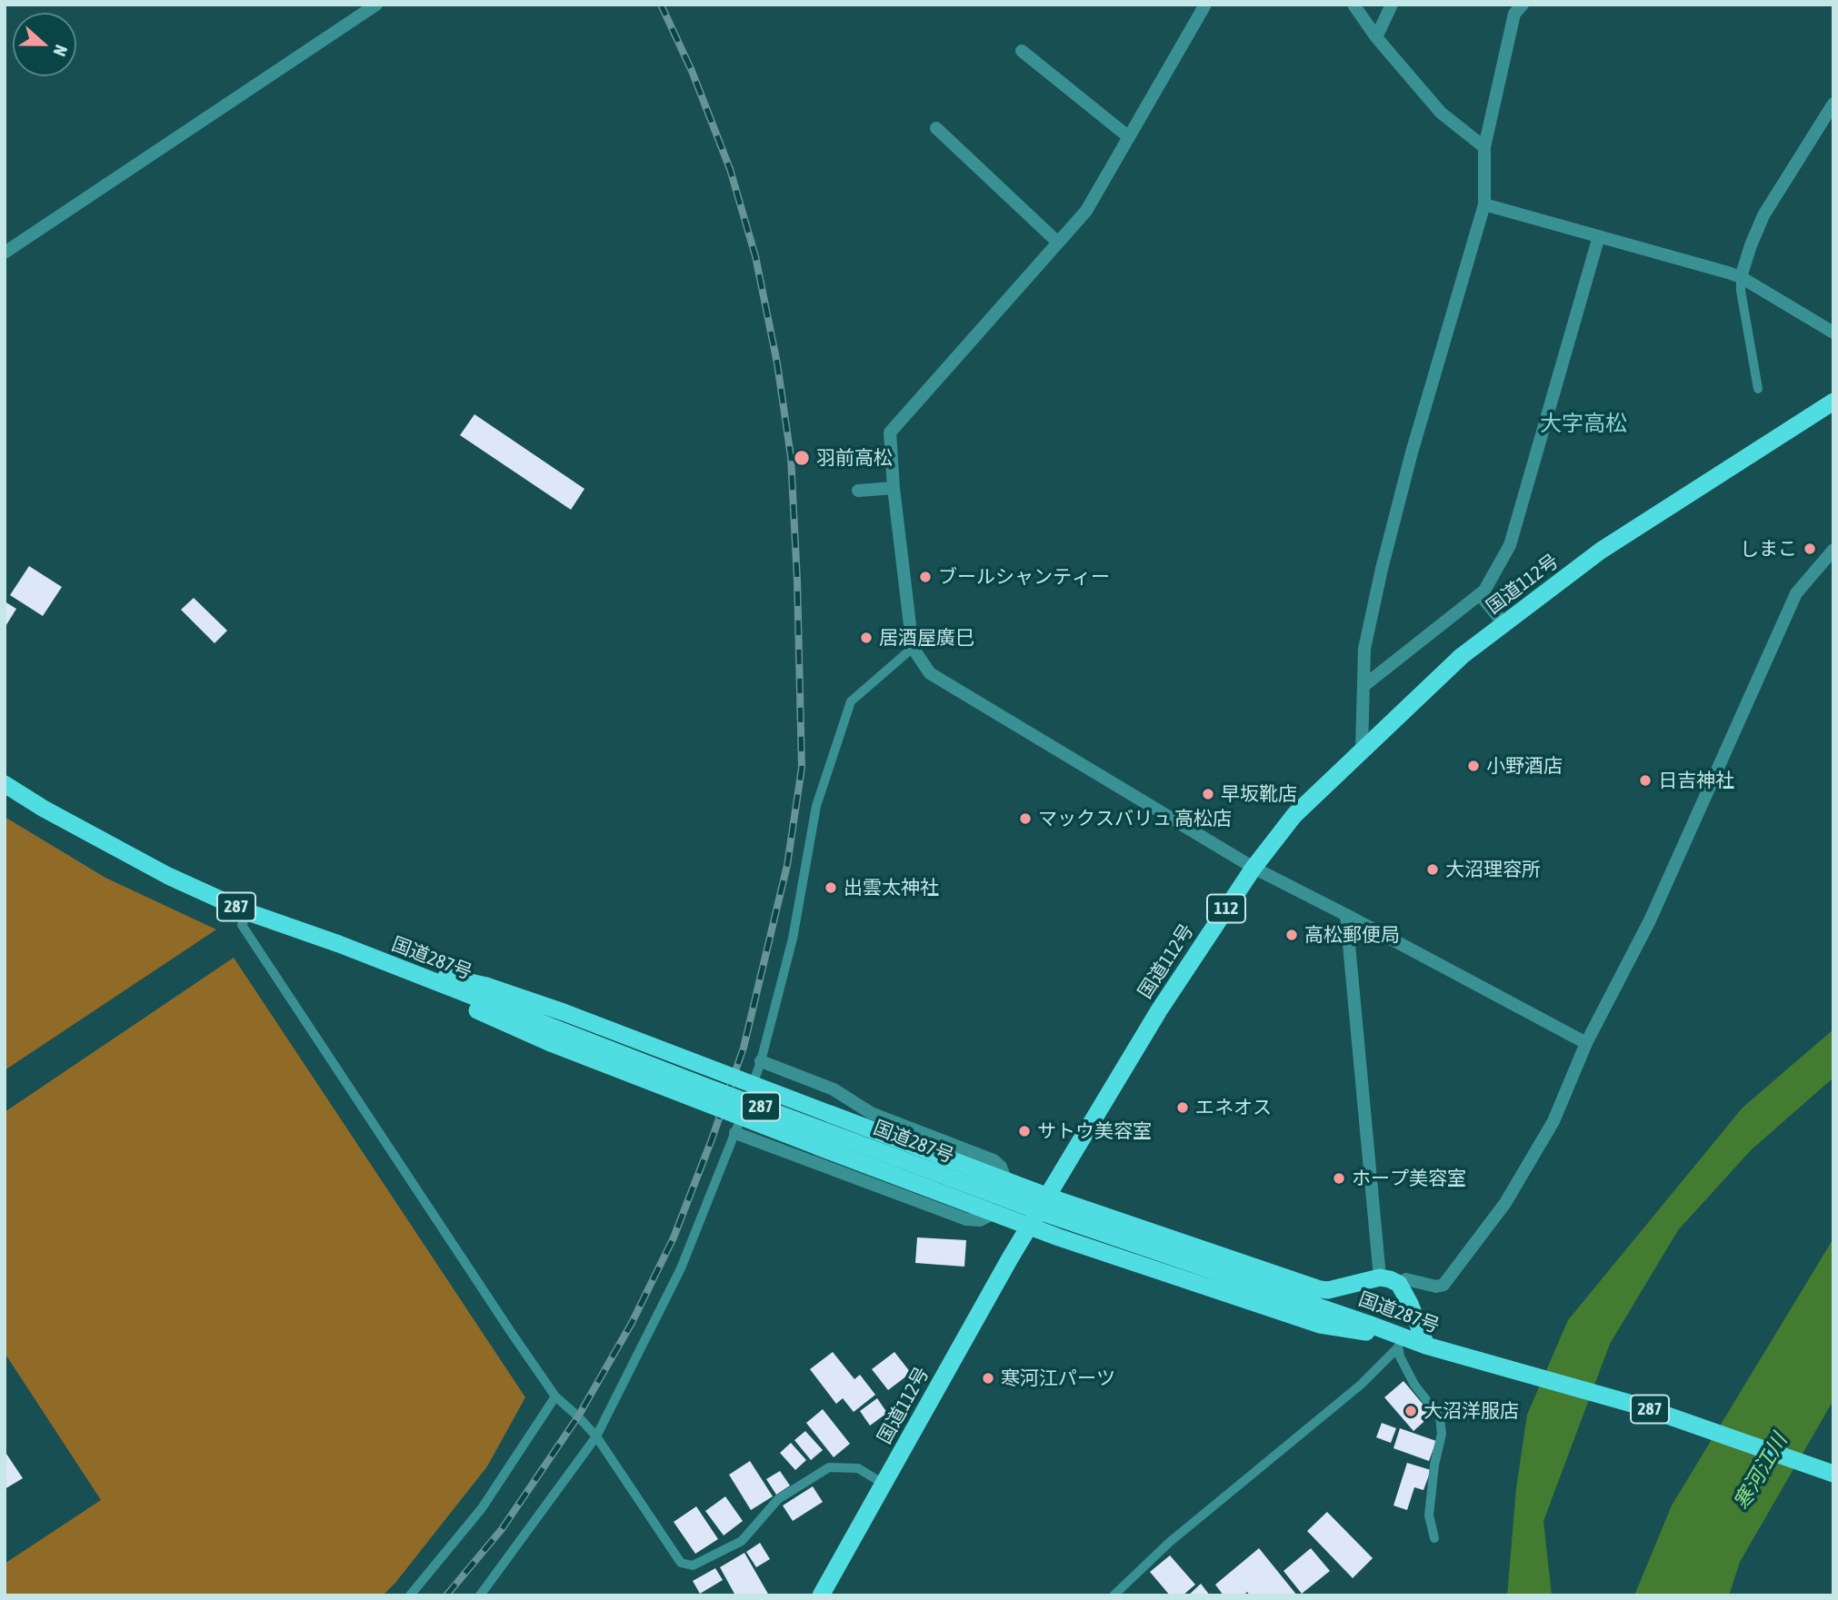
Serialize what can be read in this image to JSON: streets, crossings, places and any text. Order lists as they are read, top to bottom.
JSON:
{
  "streets": {
    "highway": [
      "国道112号",
      "287",
      "112",
      "国道287号"
    ]
  },
  "crossings": [
    ["国道112号", "287"],
    ["287", "国道287号"]
  ],
  "districts": ["大字高松"],
  "water": ["寒河江川"],
  "places": [
    "羽前高松",
    "しまこ",
    "ブールシャンティー",
    "居酒屋廣巳",
    "小野酒店",
    "日吉神社",
    "早坂靴店",
    "マックスバリュ 高松店",
    "大沼理容所",
    "出雲太神社",
    "高松郵便局",
    "エネオス",
    "サトウ美容室",
    "ホープ美容室",
    "寒河江パーツ",
    "大沼洋服店"
  ],
  "north": "right"
}
